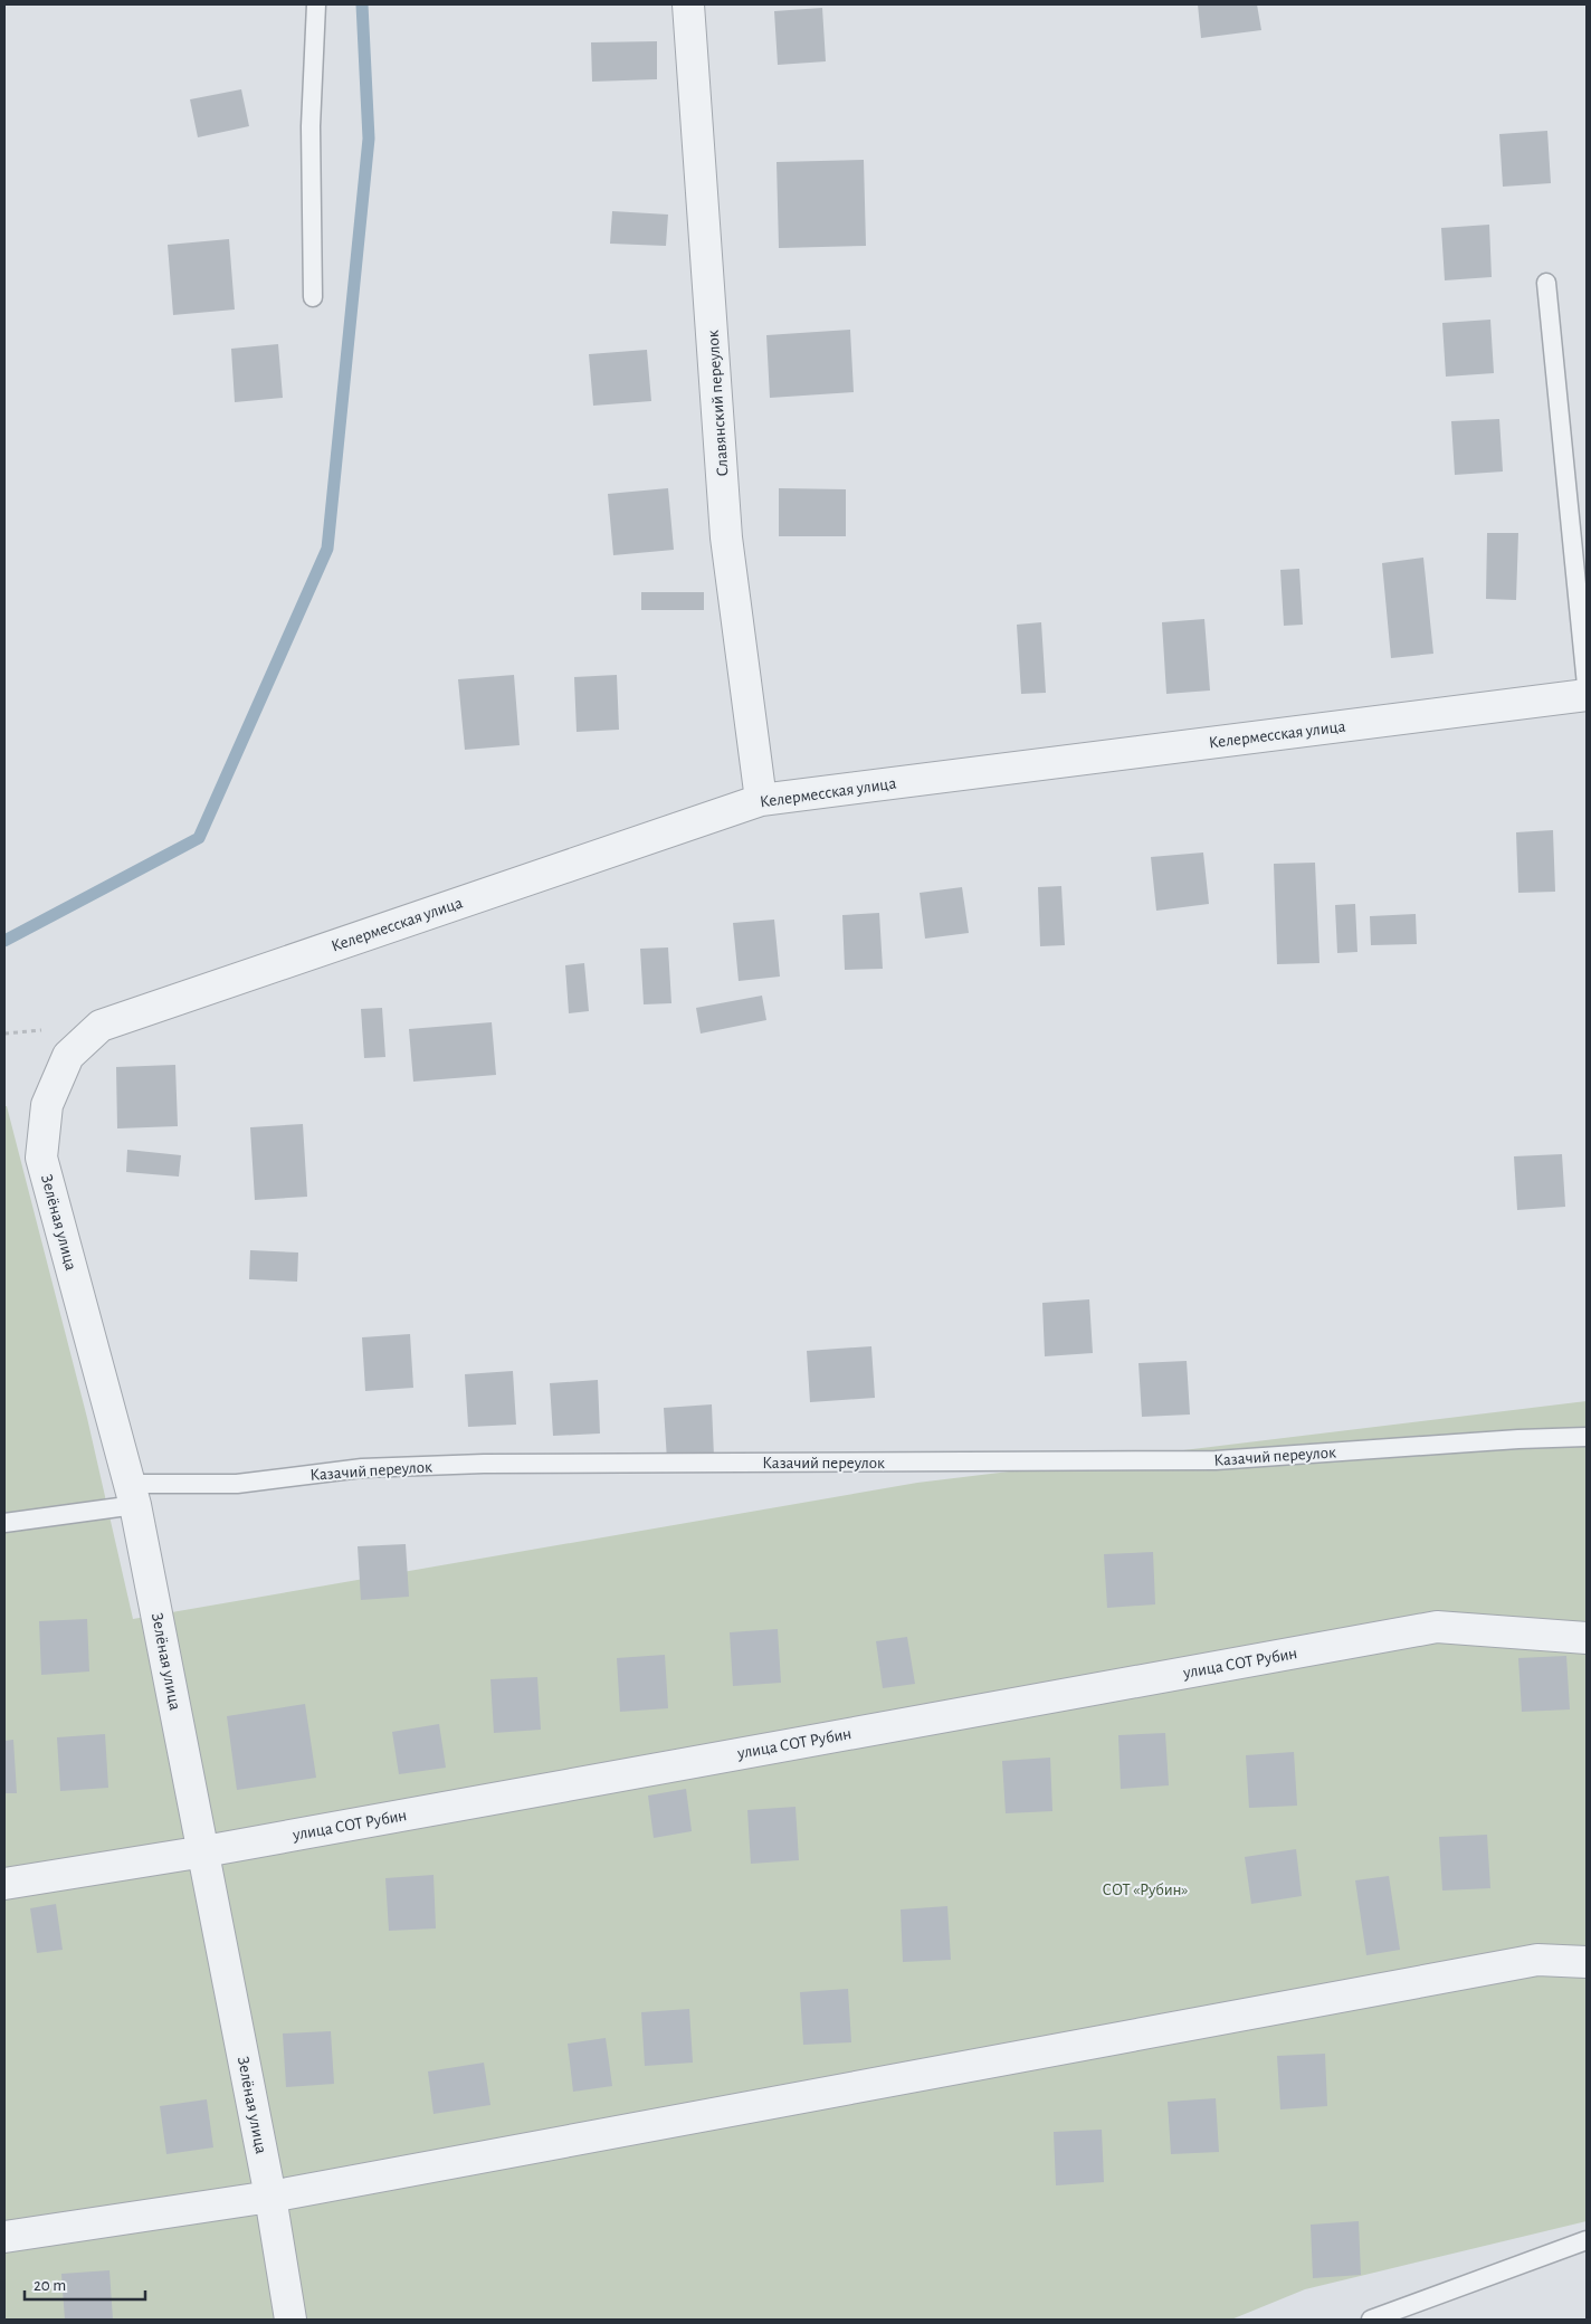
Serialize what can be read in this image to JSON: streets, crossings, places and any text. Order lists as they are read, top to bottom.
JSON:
{
  "streets": {
    "street": [
      "Славянский переулок",
      "Келермесская улица",
      "Зелёная улица",
      "улица СОТ Рубин"
    ],
    "lane": ["Казачий переулок"]
  },
  "crossings": [
    ["Славянский переулок", "Келермесская улица"],
    ["Келермесская улица", "Зелёная улица"],
    ["Зелёная улица", "Казачий переулок"],
    ["Зелёная улица", "улица СОТ Рубин"]
  ],
  "parks": ["СОТ «Рубин»"],
  "scale_bar": "20 m"
}
